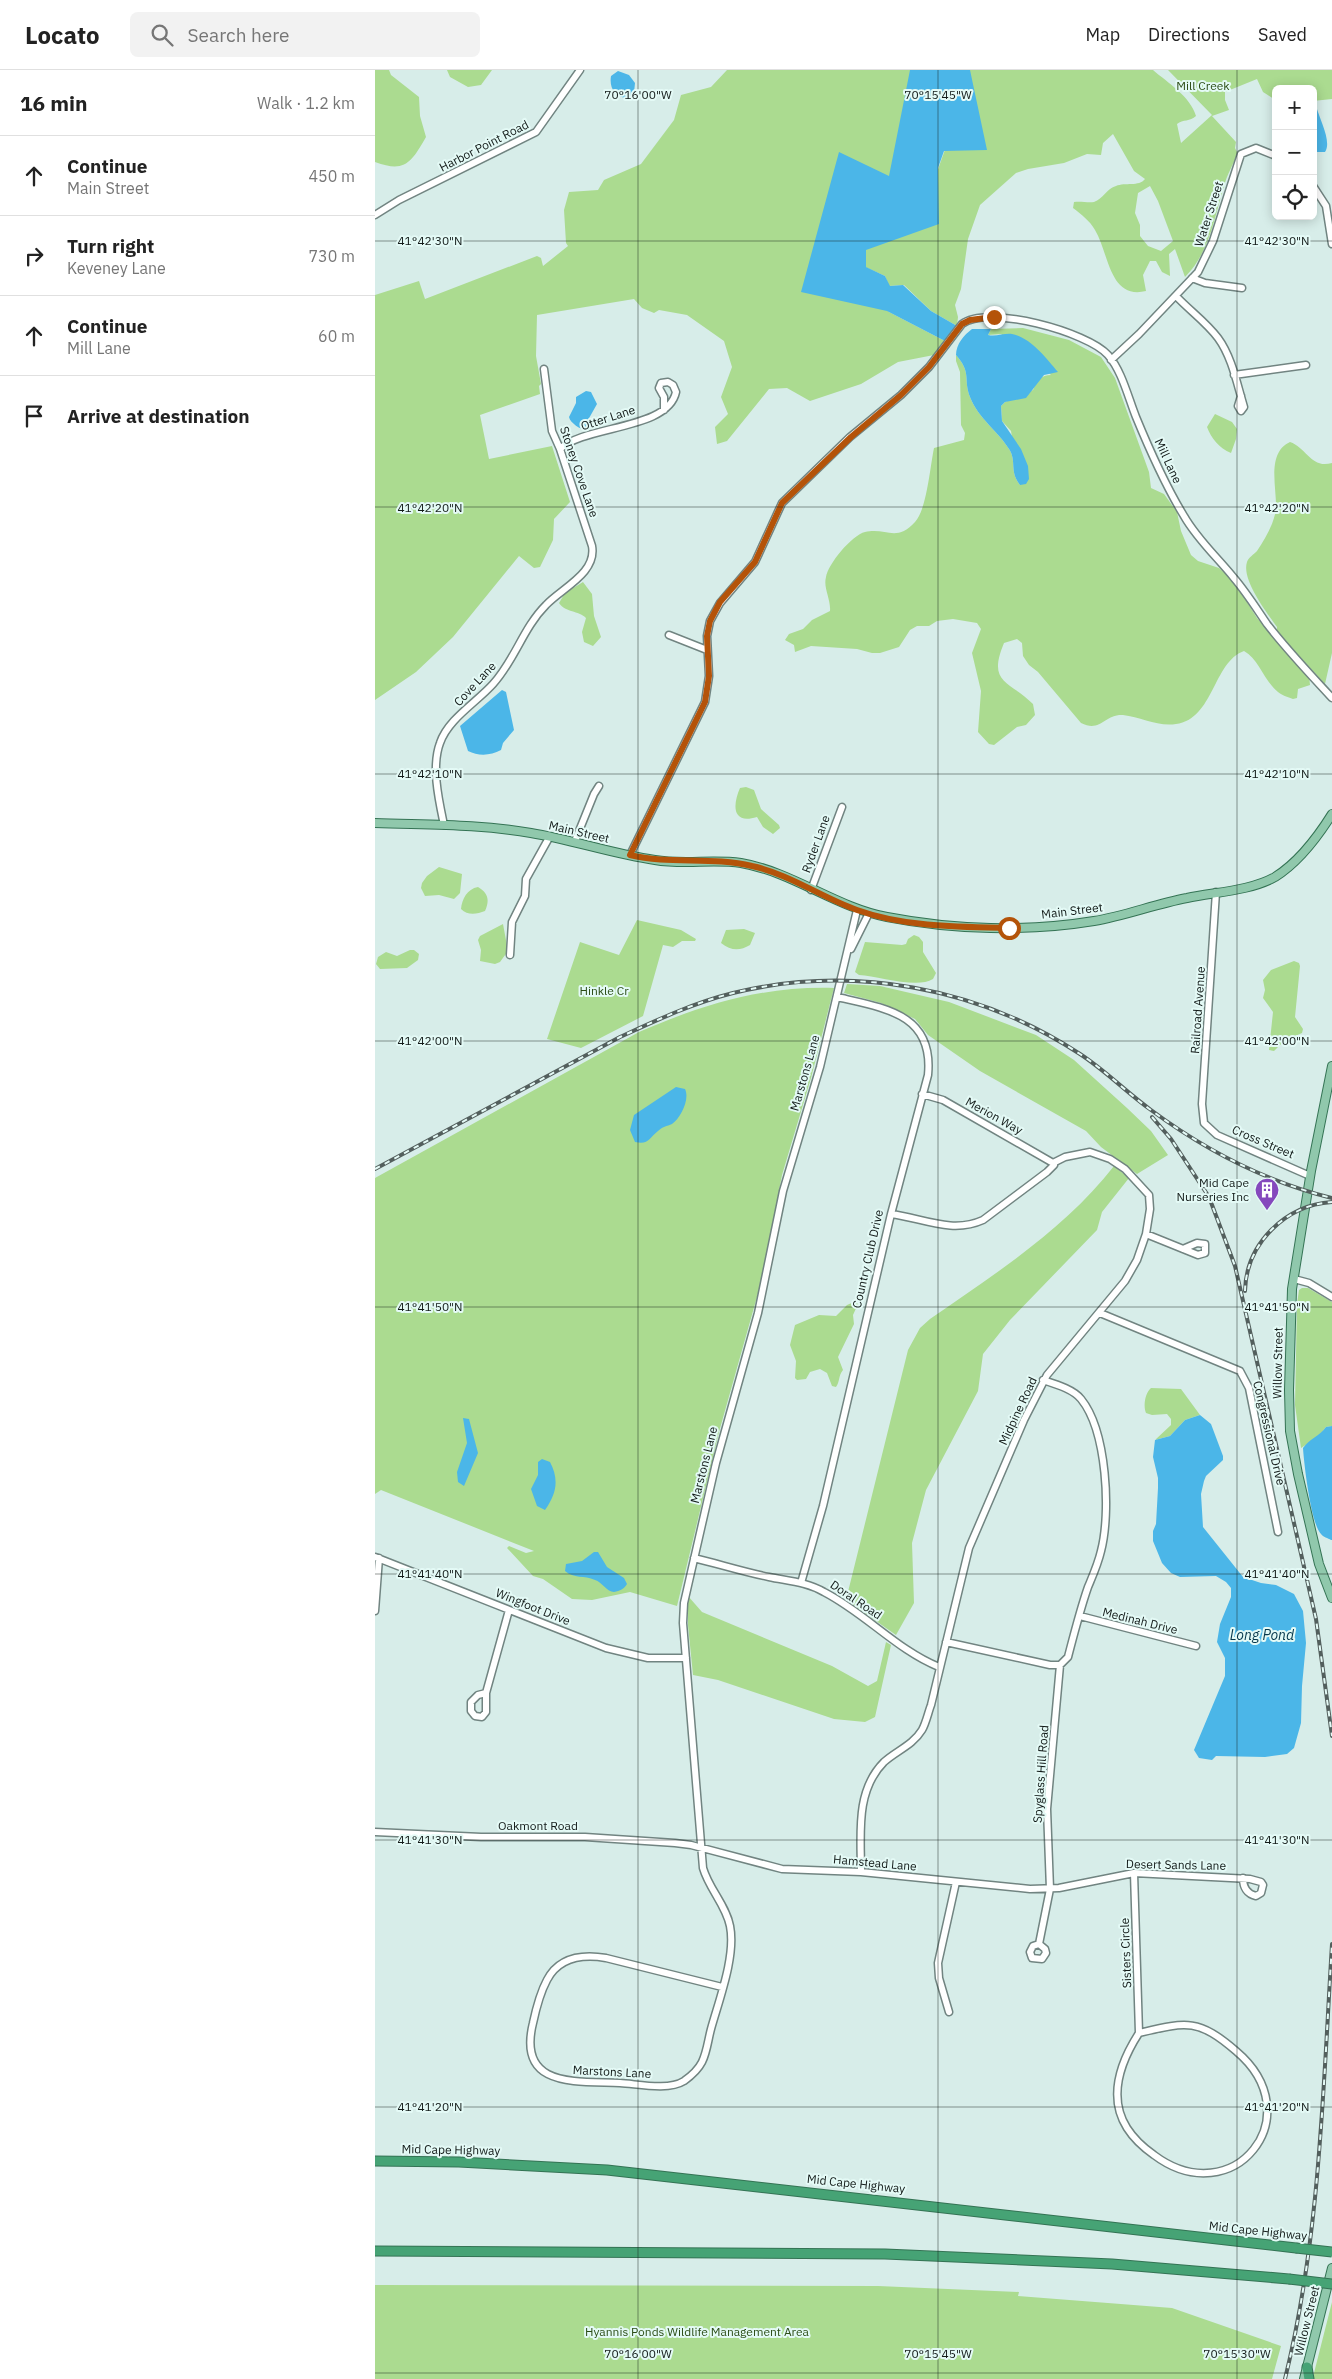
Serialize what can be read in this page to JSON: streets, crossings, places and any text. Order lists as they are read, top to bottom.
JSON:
{
  "streets": {
    "highway": ["Mid Cape Highway"],
    "main road": ["Main Street", "Willow Street"],
    "street": [
      "Harbor Point Road",
      "Water Street",
      "Otter Lane",
      "Mill Lane",
      "Stoney Cove Lane",
      "Cove Lane",
      "Ryder Lane",
      "Railroad Avenue",
      "Marstons Lane",
      "Merion Way",
      "Cross Street",
      "Country Club Drive",
      "Midpine Road",
      "Congressional Drive",
      "Doral Road",
      "Wingfoot Drive",
      "Medinah Drive",
      "Spyglass Hill Road",
      "Oakmont Road",
      "Hamstead Lane",
      "Desert Sands Lane",
      "Sisters Circle"
    ]
  },
  "crossings": [
    ["Water Street", "Mill Lane"],
    ["Otter Lane", "Stoney Cove Lane"],
    ["Mill Lane", "Main Street"],
    ["Stoney Cove Lane", "Cove Lane"],
    ["Cove Lane", "Main Street"],
    ["Main Street", "Ryder Lane"],
    ["Main Street", "Railroad Avenue"],
    ["Main Street", "Marstons Lane"],
    ["Railroad Avenue", "Cross Street"],
    ["Marstons Lane", "Country Club Drive"],
    ["Marstons Lane", "Doral Road"],
    ["Marstons Lane", "Wingfoot Drive"],
    ["Marstons Lane", "Oakmont Road"],
    ["Marstons Lane", "Hamstead Lane"],
    ["Merion Way", "Country Club Drive"],
    ["Merion Way", "Midpine Road"],
    ["Cross Street", "Willow Street"],
    ["Country Club Drive", "Midpine Road"],
    ["Country Club Drive", "Doral Road"],
    ["Midpine Road", "Congressional Drive"],
    ["Midpine Road", "Doral Road"],
    ["Midpine Road", "Hamstead Lane"],
    ["Spyglass Hill Road", "Hamstead Lane"],
    ["Spyglass Hill Road", "Desert Sands Lane"],
    ["Oakmont Road", "Hamstead Lane"],
    ["Hamstead Lane", "Desert Sands Lane"],
    ["Desert Sands Lane", "Sisters Circle"]
  ],
  "water": ["Long Pond"],
  "parks": ["Mill Creek", "Hinkle Cr", "Hyannis Ponds Wildlife Management Area"],
  "places": {
    "building": ["Mid Cape Nurseries Inc"]
  },
  "page": {
    "header": "Locato",
    "search": "Search here",
    "nav": ["Map", "Directions", "Saved"],
    "heading": ["16 min", "Walk · 1.2 km"],
    "map_buttons": ["+", "−"],
    "list": [
      ["Continue", "Main Street", "450 m"],
      ["Turn right", "Keveney Lane", "730 m"],
      ["Continue", "Mill Lane", "60 m"],
      "Arrive at destination"
    ]
  },
  "coordinates": [
    "70°16'00\"W",
    "70°15'45\"W",
    "41°42'30\"N",
    "41°42'20\"N",
    "41°42'10\"N",
    "41°42'00\"N",
    "41°41'50\"N",
    "41°41'40\"N",
    "41°41'30\"N",
    "41°41'20\"N",
    "70°15'30\"W"
  ]
}
